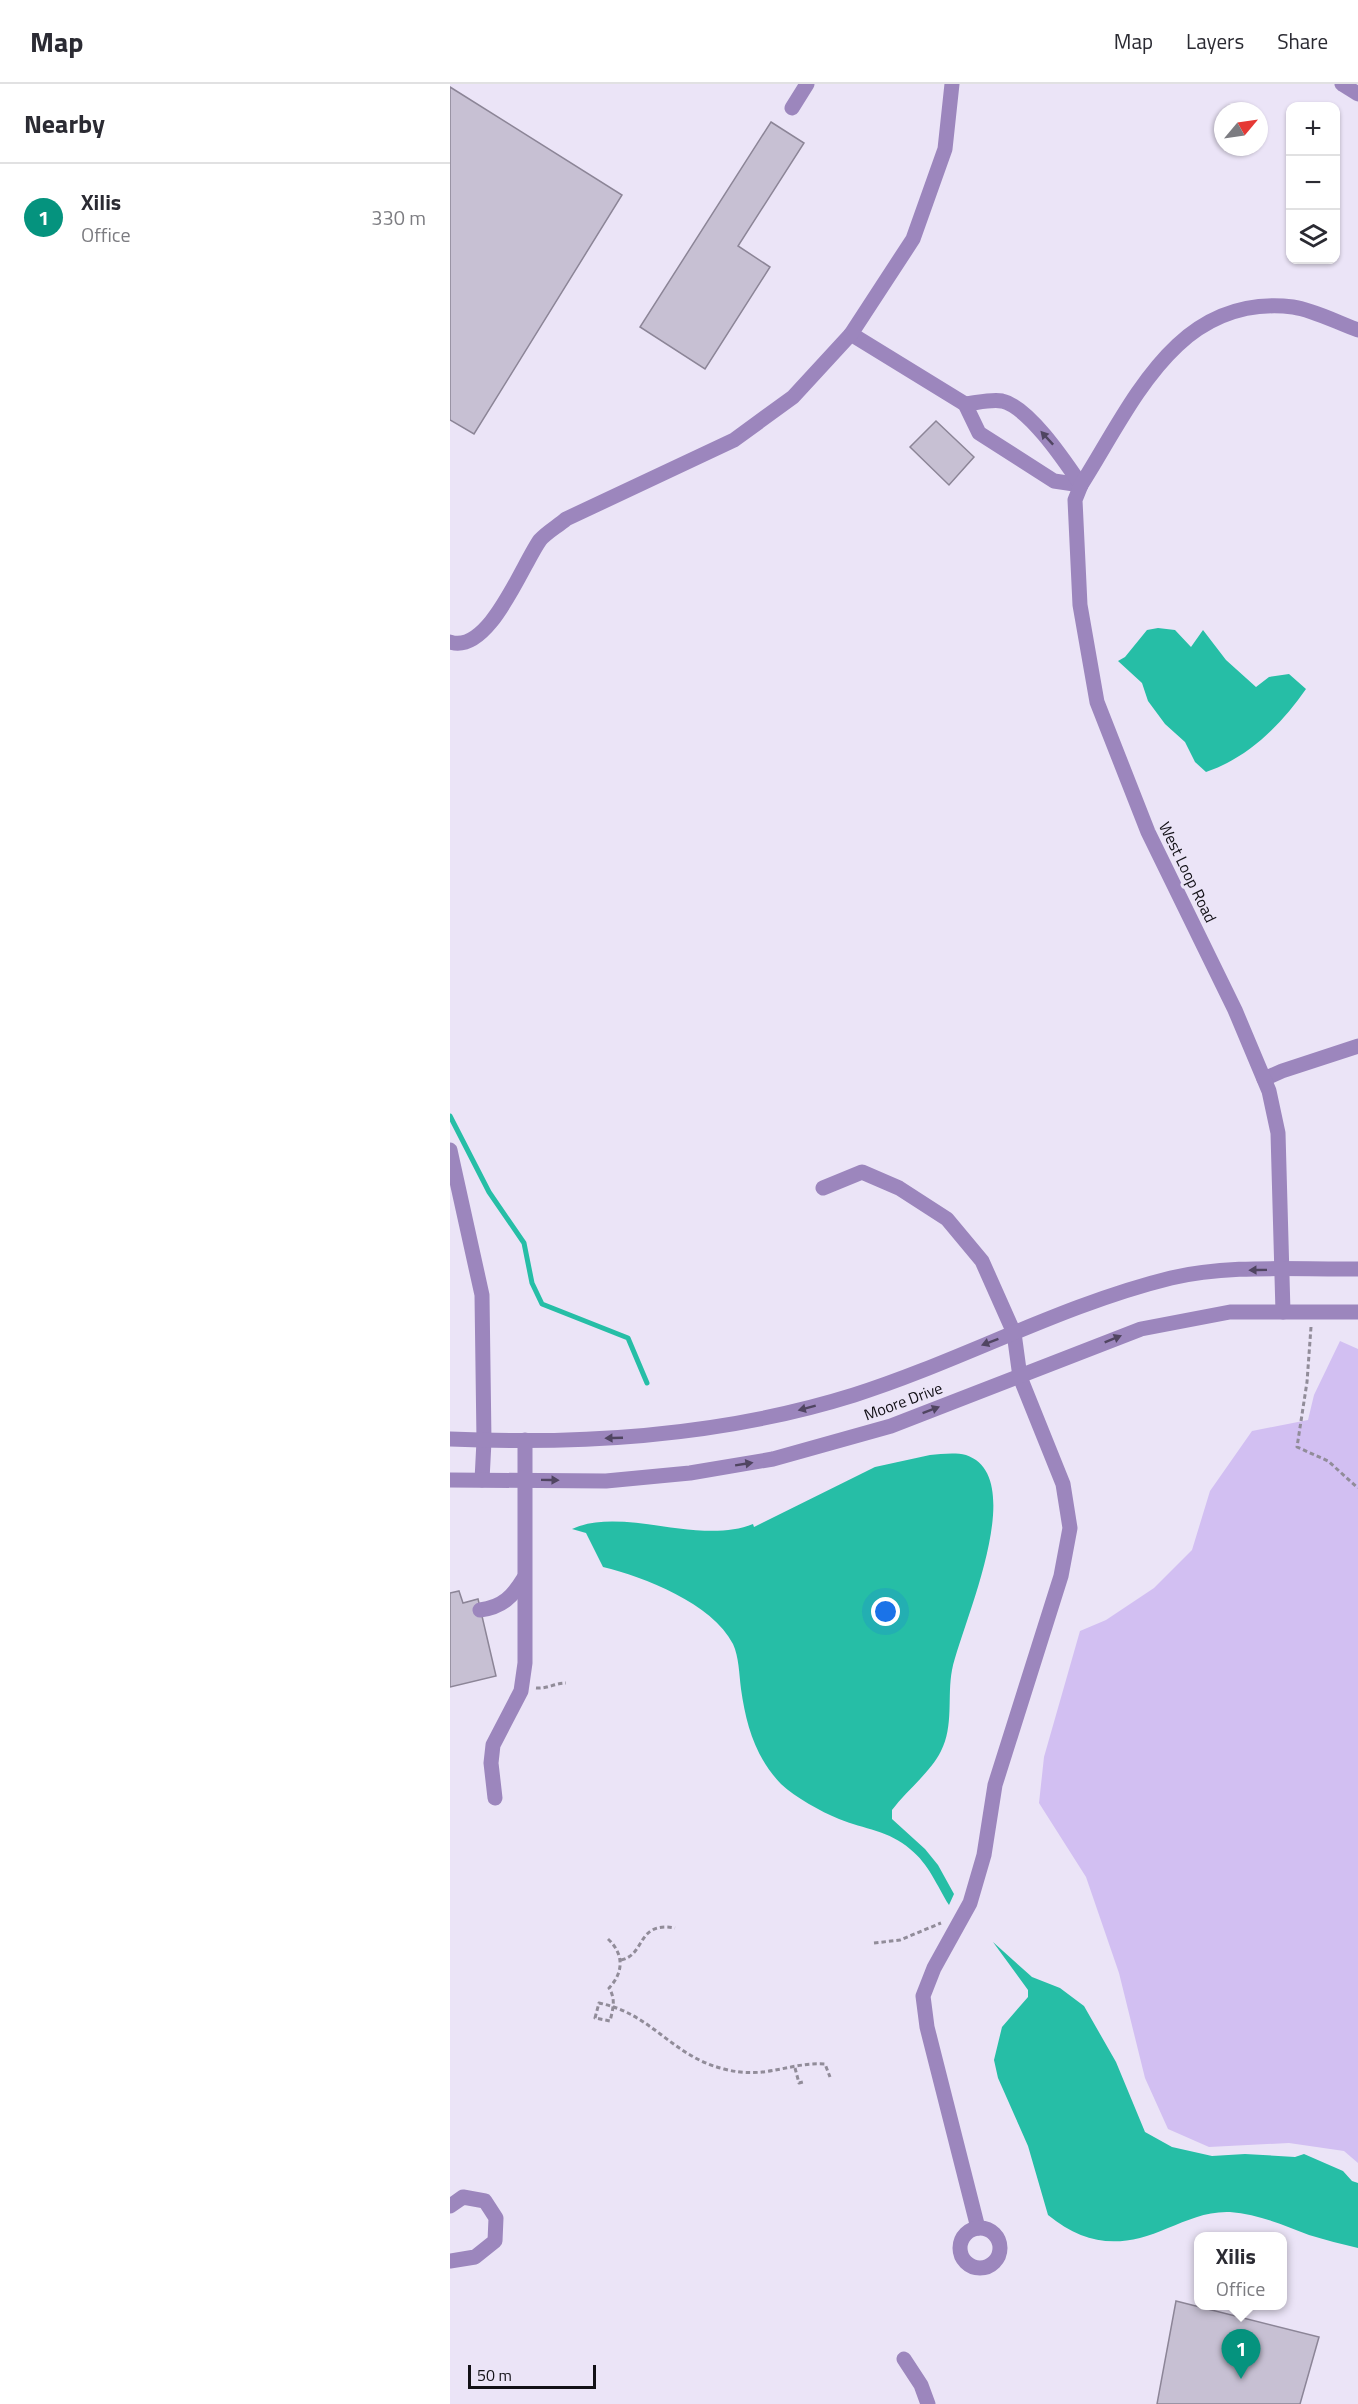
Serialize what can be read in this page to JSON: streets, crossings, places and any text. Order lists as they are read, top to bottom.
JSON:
{
  "streets": {
    "street": ["West Loop Road", "Moore Drive"]
  },
  "crossings": [
    ["West Loop Road", "Moore Drive"]
  ],
  "scale_bar": "50 m",
  "north": "top right",
  "page": {
    "header": "Map",
    "nav": ["Map", "Layers", "Share"],
    "heading": "Nearby",
    "map_buttons": ["+", "−"],
    "list": [
      {
        "mark": "1",
        "name": "Xilis",
        "note": "Office",
        "value": "330 m"
      }
    ],
    "popup": ["Xilis", "Office"],
    "pins": "1",
    "scale": "50 m"
  }
}
